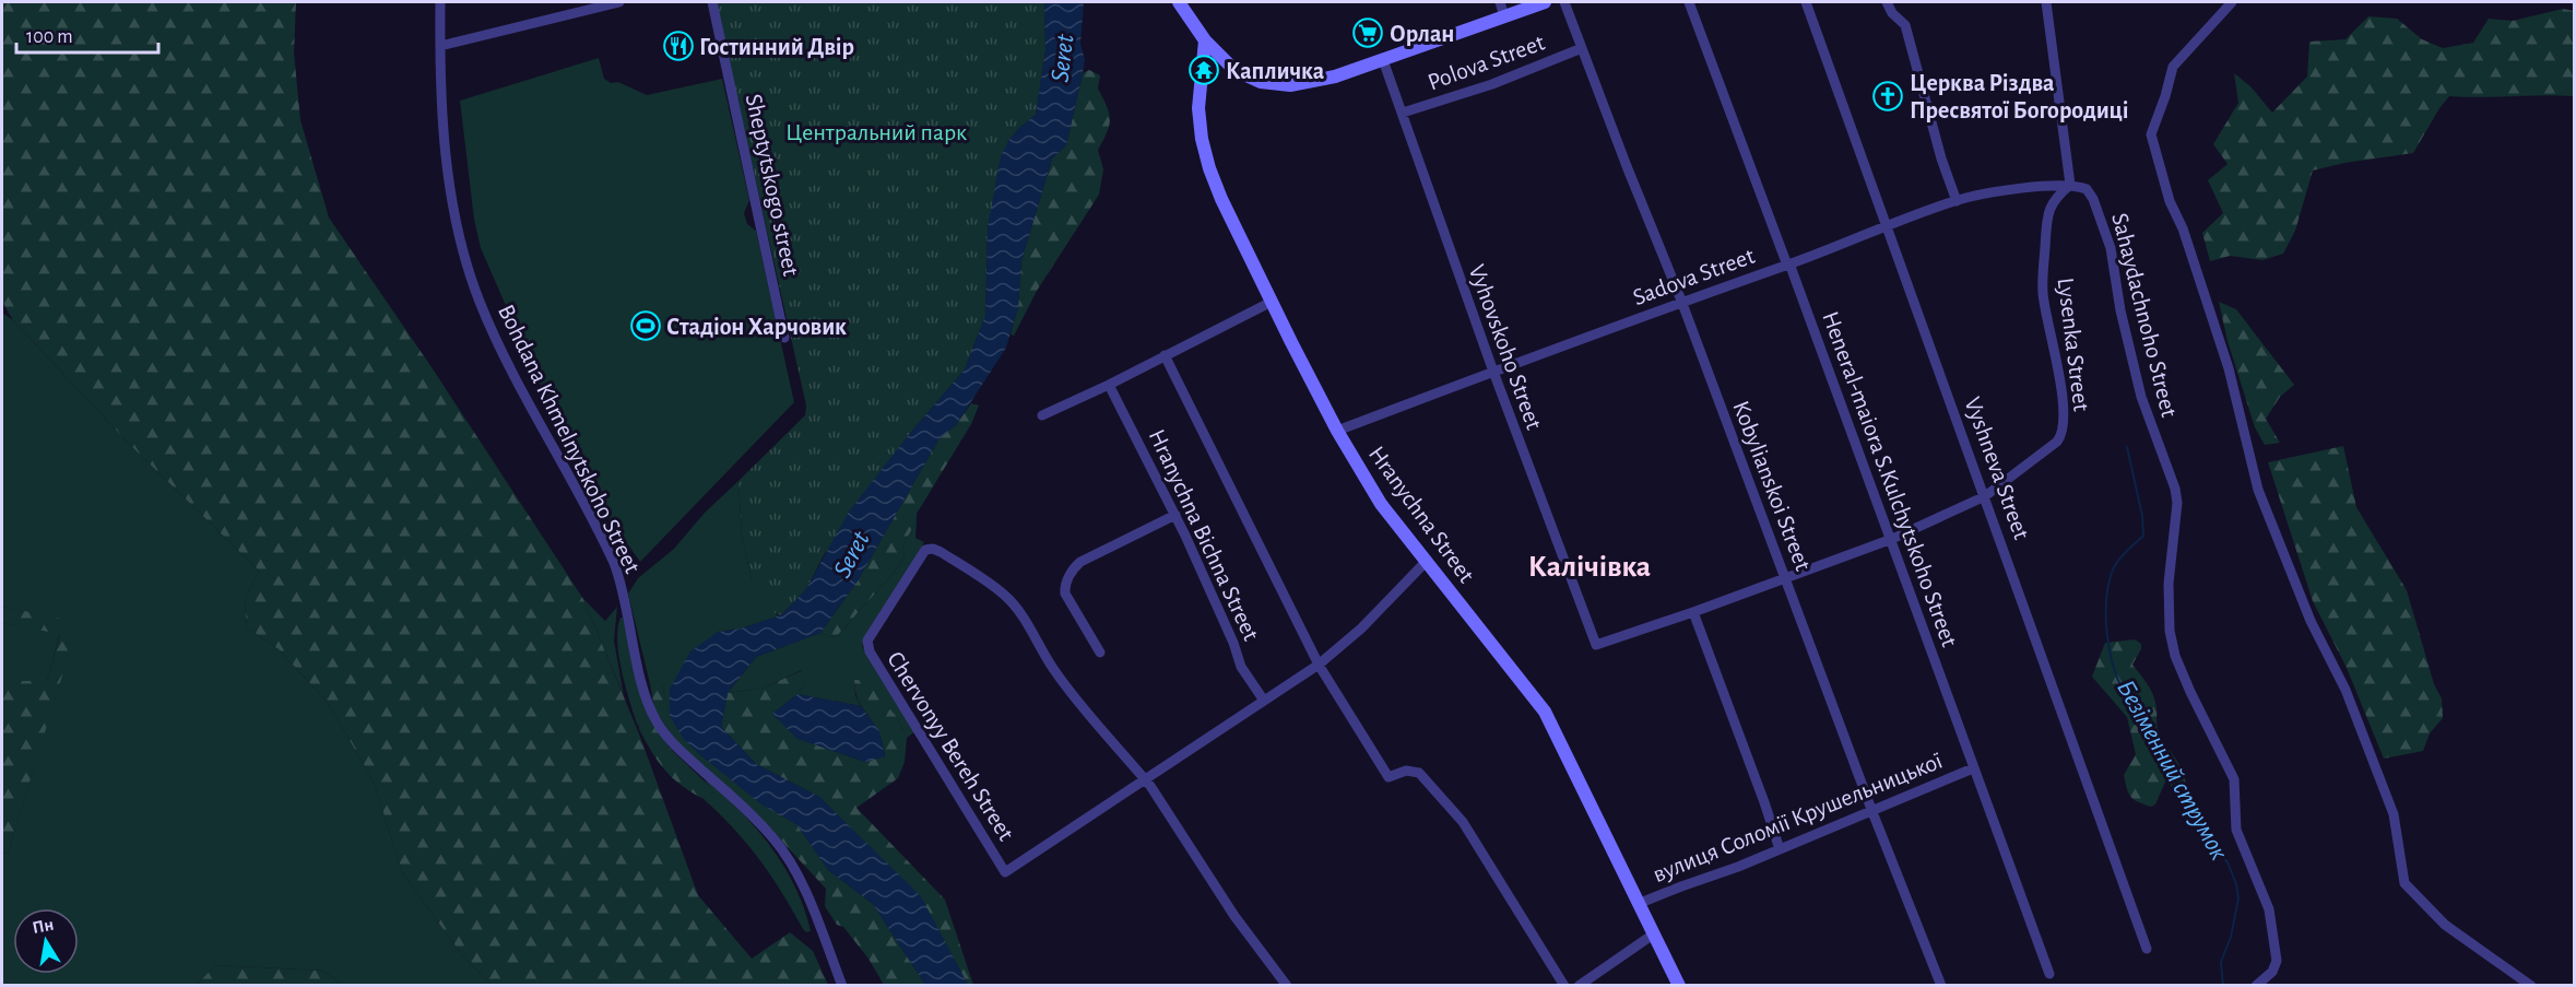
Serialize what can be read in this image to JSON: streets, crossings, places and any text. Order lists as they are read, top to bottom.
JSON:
{
  "streets": {
    "street": [
      "Polova Street",
      "Sheptytskogo street",
      "Sadova Street",
      "Sahaydachnoho Street",
      "Lysenka Street",
      "Vyhovskoho Street",
      "Bohdana Khmelnytskoho Street",
      "Vyshneva Street",
      "Heneral-maiora S.Kulchytskoho Street",
      "Kobylianskoi Street",
      "Hranychna Street",
      "Hranychna Bichna Street",
      "Chervonyy Bereh Street",
      "вулиця Соломії Крушельницької"
    ]
  },
  "crossings": [
    ["Polova Street", "Vyhovskoho Street"],
    ["Polova Street", "Kobylianskoi Street"],
    ["Sadova Street", "Sahaydachnoho Street"],
    ["Sadova Street", "Lysenka Street"],
    ["Sadova Street", "Vyhovskoho Street"],
    ["Sadova Street", "Vyshneva Street"],
    ["Sadova Street", "Heneral-maiora S.Kulchytskoho Street"],
    ["Sadova Street", "Kobylianskoi Street"],
    ["Sadova Street", "Hranychna Street"],
    ["Sahaydachnoho Street", "Lysenka Street"],
    ["Lysenka Street", "Vyhovskoho Street"],
    ["Lysenka Street", "Vyshneva Street"],
    ["Lysenka Street", "Heneral-maiora S.Kulchytskoho Street"],
    ["Lysenka Street", "Kobylianskoi Street"],
    ["Heneral-maiora S.Kulchytskoho Street", "вулиця Соломії Крушельницької"],
    ["Kobylianskoi Street", "вулиця Соломії Крушельницької"],
    ["Hranychna Street", "вулиця Соломії Крушельницької"]
  ],
  "districts": ["Калічівка"],
  "water": ["Seret", "Безіменний струмок"],
  "parks": ["Центральний парк"],
  "places": {
    "supermarket": ["Орлан"],
    "restaurant": ["Гостинний Двір"],
    "temple": ["Капличка"],
    "church": ["Церква Різдва Пресвятої Богородиці"],
    "sports": ["Стадіон Харчовик"]
  },
  "scale_bar": "100 m",
  "north": "top"
}
